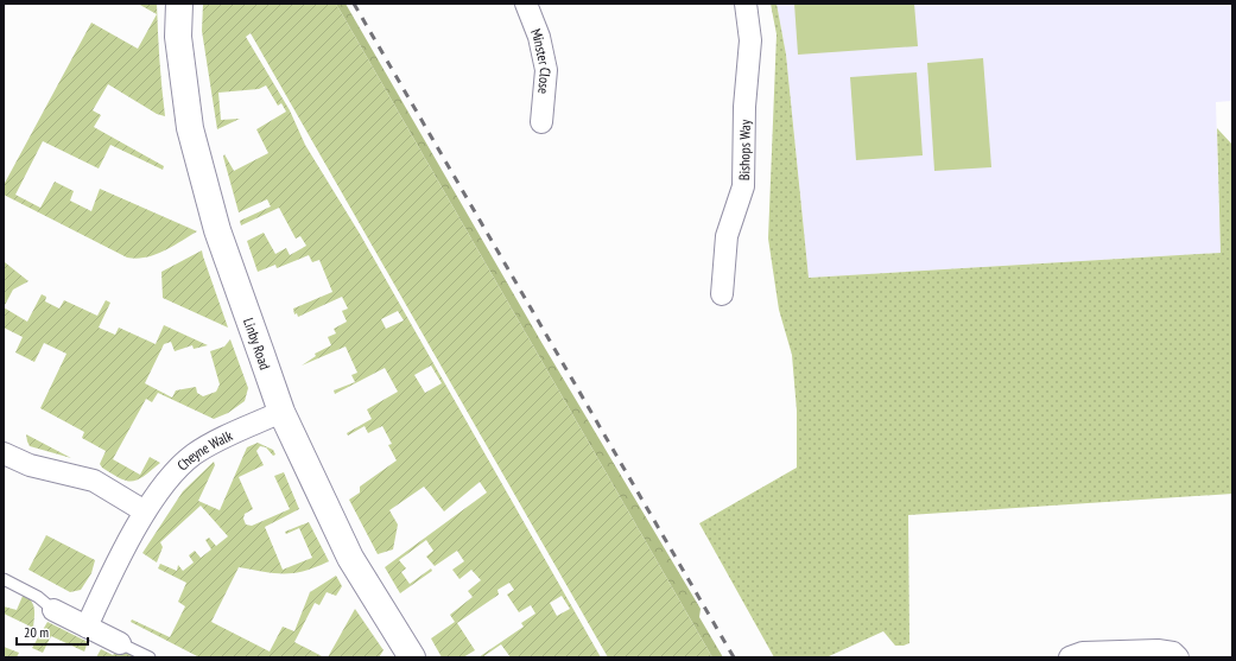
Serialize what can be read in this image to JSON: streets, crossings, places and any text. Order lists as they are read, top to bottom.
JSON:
{
  "streets": {
    "street": [
      "Minster Close",
      "Bishops Way",
      "Linby Road",
      "Cheyne Walk"
    ]
  },
  "crossings": [
    ["Linby Road", "Cheyne Walk"]
  ],
  "scale_bar": "20 m"
}
